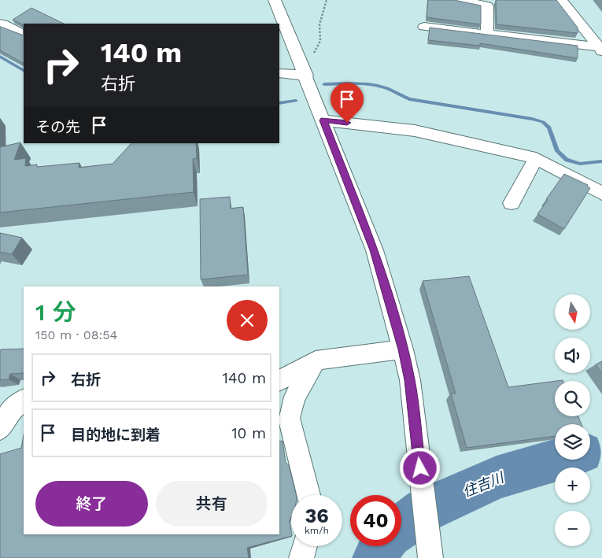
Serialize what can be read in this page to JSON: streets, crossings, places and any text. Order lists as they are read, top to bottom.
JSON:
{
  "water": ["住吉川"],
  "north": "bottom",
  "page": {
    "turn": ["140 m", "右折"],
    "then": "その先",
    "heading": ["1 分", "150 m · 08:54"],
    "map_buttons": ["+", "−"],
    "list": [
      {
        "name": "右折",
        "value": "140 m"
      },
      {
        "name": "目的地に到着",
        "value": "10 m"
      }
    ],
    "buttons": ["終了", "共有"],
    "speed": "36 km/h",
    "limit": "40"
  }
}
